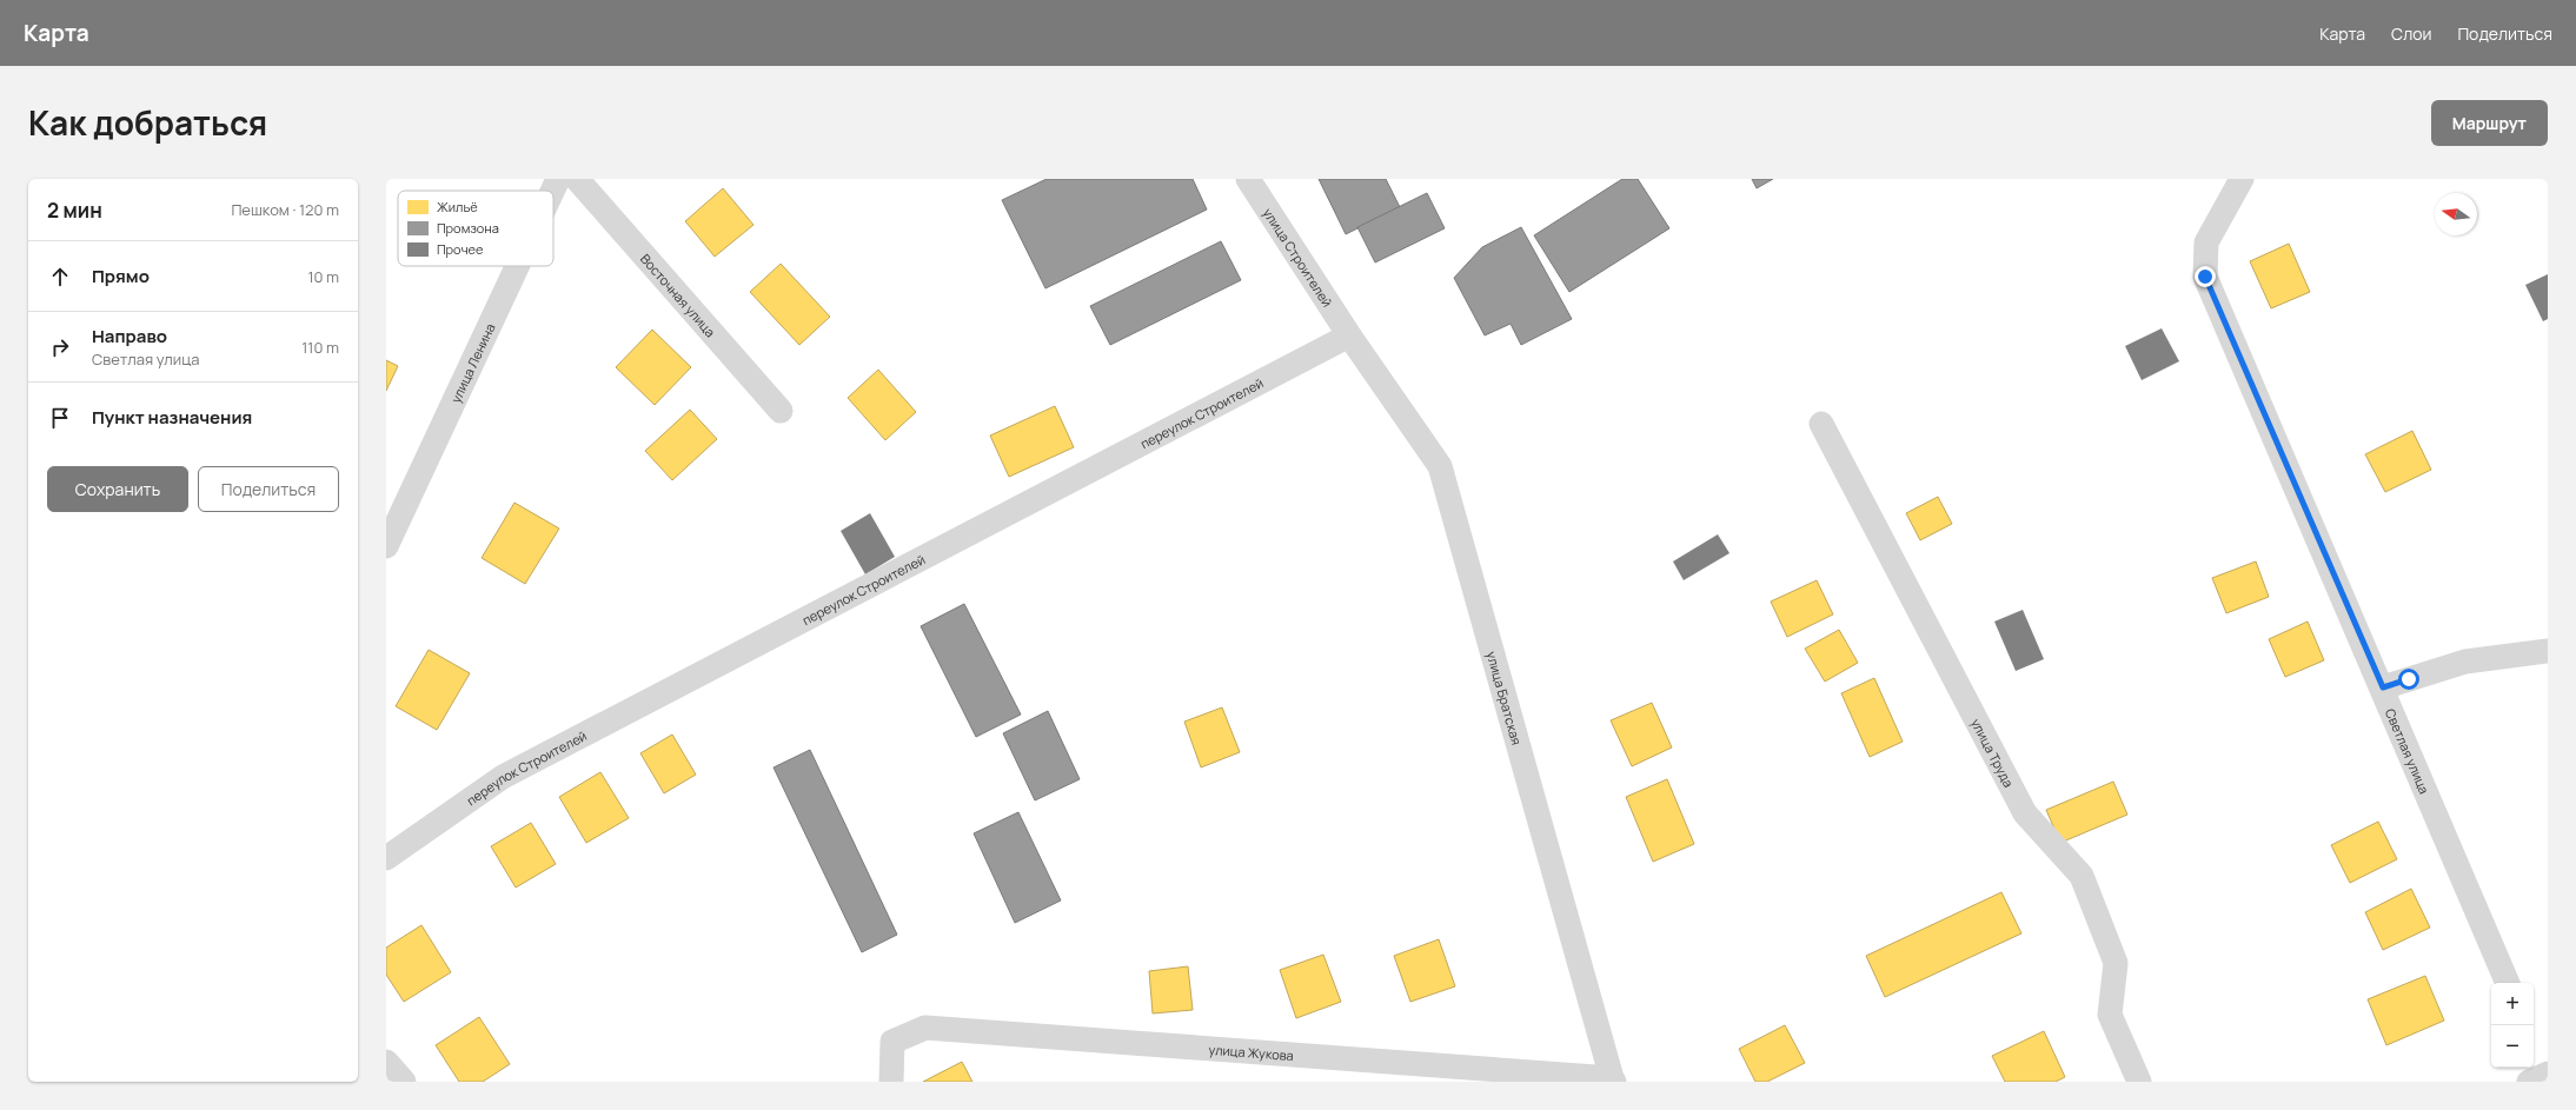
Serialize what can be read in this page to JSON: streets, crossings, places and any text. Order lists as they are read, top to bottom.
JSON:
{
  "streets": {
    "street": [
      "улица Строителей",
      "Восточная улица",
      "улица Ленина",
      "переулок Строителей",
      "улица Братская",
      "Светлая улица",
      "улица Труда",
      "улица Жукова"
    ]
  },
  "crossings": [
    ["улица Строителей", "переулок Строителей"],
    ["улица Строителей", "улица Братская"],
    ["переулок Строителей", "улица Братская"],
    ["улица Братская", "улица Жукова"]
  ],
  "legend": ["Жильё", "Промзона", "Прочее"],
  "north": "left",
  "page": {
    "header": "Карта",
    "nav": ["Карта", "Слои", "Поделиться"],
    "title": "Как добраться",
    "buttons": [
      "Маршрут",
      ["Сохранить", "Поделиться"]
    ],
    "heading": ["2 мин", "Пешком · 120 m"],
    "list": [
      ["Прямо", "10 m"],
      ["Направо", "Светлая улица", "110 m"],
      "Пункт назначения"
    ],
    "map_buttons": ["+", "−"]
  }
}
